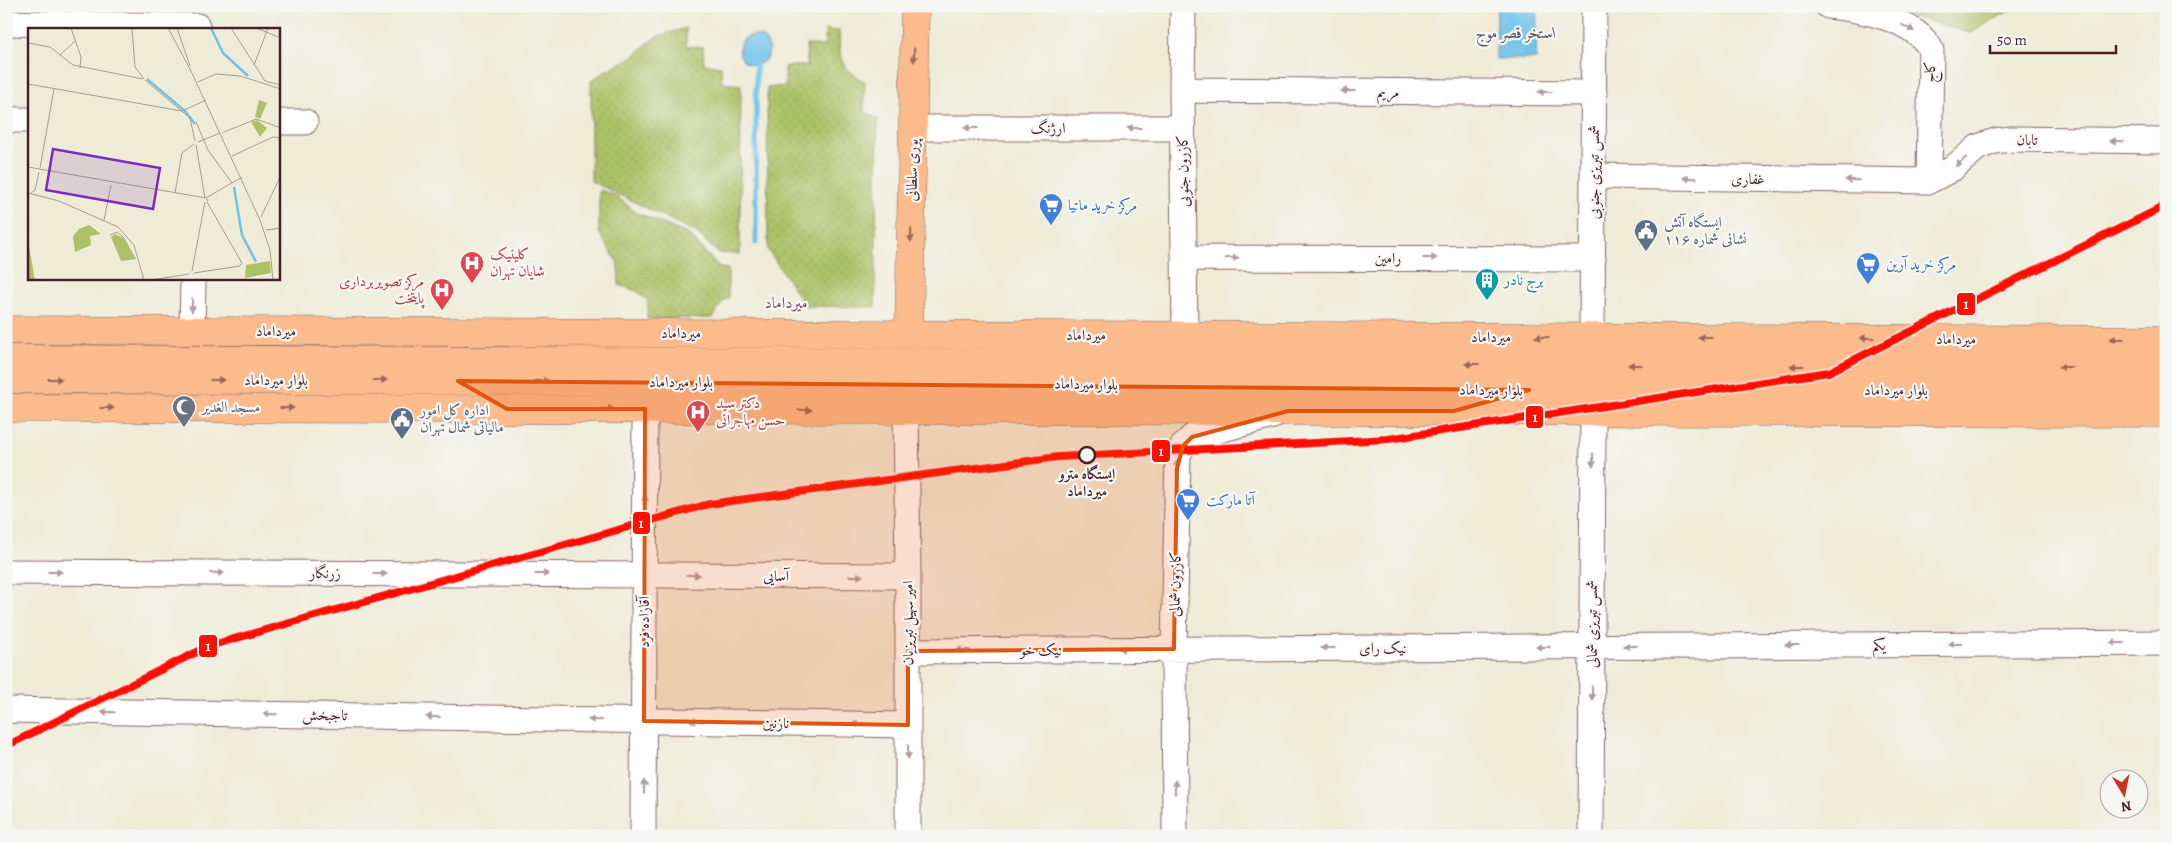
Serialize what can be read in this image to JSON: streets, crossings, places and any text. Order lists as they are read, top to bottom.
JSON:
{
  "streets": {
    "main road": ["پوری سلطانی", "میرداماد", "بلوار میرداماد"],
    "street": [
      "کاج",
      "مریم",
      "ارژنگ",
      "تابان",
      "کازرون جنوبی",
      "شمس تبریزی جنوبی",
      "غفارى",
      "رامین",
      "زرنگار",
      "آسایی",
      "کازرون شمالی",
      "آقازاده فرد",
      "امیر سهیل تبریزیان",
      "شمس تبریزی شمالی",
      "یکم",
      "نیک رای",
      "نیک خو",
      "تاجبخش",
      "نازنین"
    ]
  },
  "crossings": [
    ["کاج", "تابان"],
    ["مریم", "کازرون جنوبی"],
    ["مریم", "شمس تبریزی جنوبی"],
    ["ارژنگ", "پوری سلطانی"],
    ["ارژنگ", "کازرون جنوبی"],
    ["تابان", "غفارى"],
    ["پوری سلطانی", "میرداماد"],
    ["کازرون جنوبی", "رامین"],
    ["کازرون جنوبی", "میرداماد"],
    ["شمس تبریزی جنوبی", "غفارى"],
    ["شمس تبریزی جنوبی", "رامین"],
    ["شمس تبریزی جنوبی", "میرداماد"],
    ["زرنگار", "آسایی"],
    ["زرنگار", "آقازاده فرد"],
    ["آسایی", "آقازاده فرد"],
    ["آسایی", "امیر سهیل تبریزیان"],
    ["کازرون شمالی", "نیک رای"],
    ["کازرون شمالی", "نیک خو"],
    ["آقازاده فرد", "تاجبخش"],
    ["آقازاده فرد", "نازنین"],
    ["امیر سهیل تبریزیان", "نیک خو"],
    ["امیر سهیل تبریزیان", "نازنین"],
    ["شمس تبریزی شمالی", "یکم"],
    ["شمس تبریزی شمالی", "نیک رای"],
    ["یکم", "نیک رای"],
    ["نیک رای", "نیک خو"],
    ["تاجبخش", "نازنین"]
  ],
  "one_way": [
    "کاج",
    "مریم",
    "ارژنگ",
    "تابان",
    "پوری سلطانی",
    "غفارى",
    "رامین",
    "زرنگار",
    "آسایی",
    "کازرون شمالی",
    "آقازاده فرد",
    "شمس تبریزی شمالی",
    "یکم",
    "نیک رای",
    "نیک خو",
    "تاجبخش",
    "نازنین"
  ],
  "districts": ["میرداماد"],
  "water": ["استخر قصر موج"],
  "places": {
    "supermarket": ["مرکز خرید ماتیا", "مرکز خرید آرین", "آتا مارکت"],
    "public building": ["ایستگاه آتش نشانی شماره ۱۱۶", "اداره کل امور مالیاتی شمال تهران"],
    "hospital": ["کلینیک شایان تهران", "مرکز تصویربرداری پایتخت", "دکتر سید حسن مهاجرانی"],
    "building": ["برج نادر"],
    "mosque": ["مسجد الغدیر"],
    "other": ["ایستگاه مترو میرداماد"]
  },
  "lines": ["transit line 1"],
  "scale_bar": "50 m",
  "north": "bottom"
}
